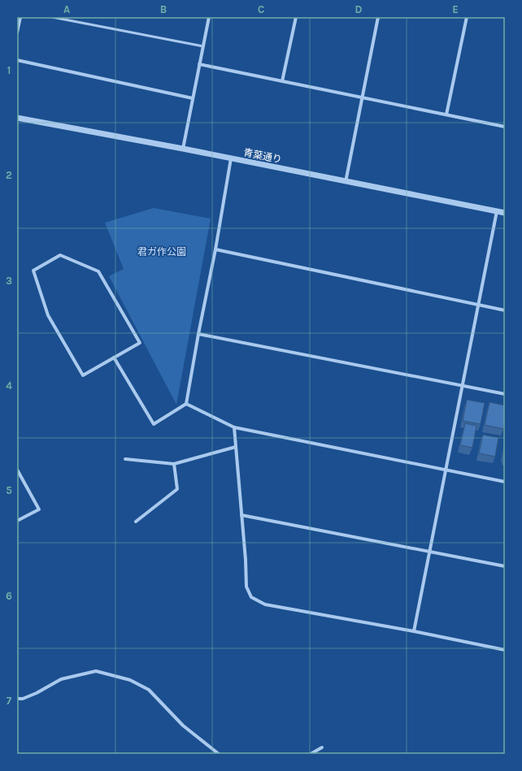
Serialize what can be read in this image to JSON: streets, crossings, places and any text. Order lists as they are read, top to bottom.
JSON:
{
  "streets": {
    "street": ["青葉通り"]
  },
  "parks": ["君ガ作公園"],
  "grid": {
    "columns": [
      "A",
      "B",
      "C",
      "D",
      "E"
    ],
    "rows": [
      "1",
      "2",
      "3",
      "4",
      "5",
      "6",
      "7"
    ]
  }
}
